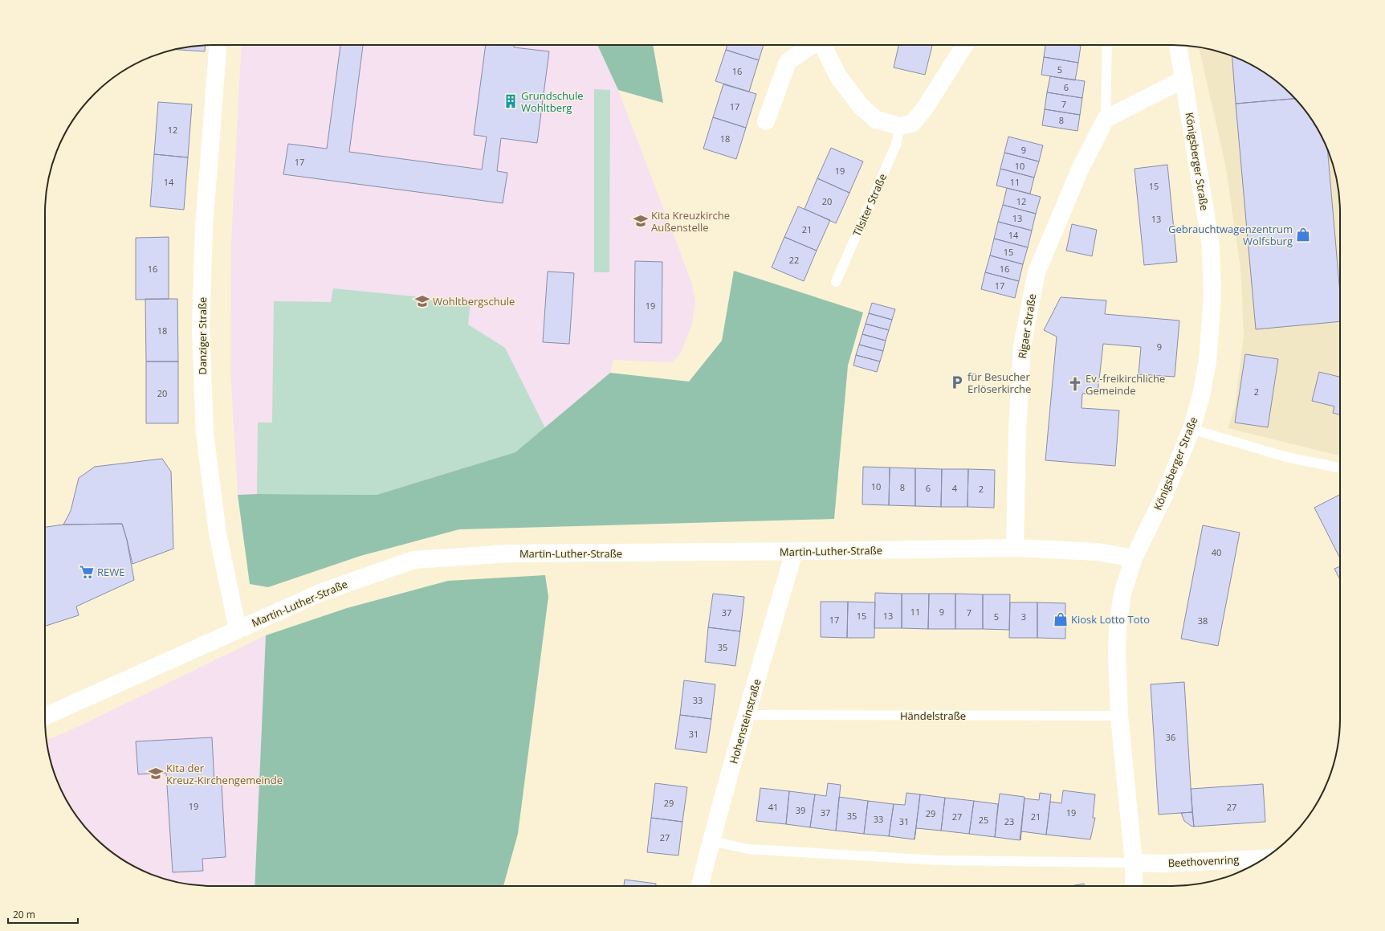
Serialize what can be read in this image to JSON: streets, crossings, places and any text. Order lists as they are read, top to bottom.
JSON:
{
  "streets": {
    "street": [
      "Königsberger Straße",
      "Rigaer Straße",
      "Danziger Straße",
      "Martin-Luther-Straße",
      "Hohensteinstraße",
      "Beethovenring"
    ],
    "lane": ["Tilsiter Straße", "Händelstraße"]
  },
  "crossings": [
    ["Königsberger Straße", "Martin-Luther-Straße"],
    ["Rigaer Straße", "Martin-Luther-Straße"],
    ["Danziger Straße", "Martin-Luther-Straße"],
    ["Martin-Luther-Straße", "Hohensteinstraße"],
    ["Händelstraße", "Hohensteinstraße"]
  ],
  "places": {
    "building": ["Grundschule Wohltberg"],
    "school or university": ["Kita Kreuzkirche Außenstelle", "Wohltbergschule", "Kita der Kreuz-Kirchengemeinde"],
    "shop": ["Gebrauchtwagenzentrum Wolfsburg", "Kiosk Lotto Toto"],
    "parking": ["für Besucher Erlöserkirche"],
    "church": ["Ev.-freikirchliche Gemeinde"],
    "supermarket": ["REWE"]
  },
  "house_numbers": [
    "5",
    "16",
    "6",
    "7",
    "17",
    "8",
    "12",
    "18",
    "9",
    "17",
    "10",
    "19",
    "14",
    "11",
    "15",
    "20",
    "12",
    "13",
    "13",
    "21",
    "14",
    "15",
    "22",
    "16",
    "16",
    "17",
    "19",
    "18",
    "9",
    "2",
    "20",
    "10",
    "8",
    "6",
    "4",
    "2",
    "40",
    "11",
    "9",
    "37",
    "7",
    "15",
    "13",
    "5",
    "3",
    "17",
    "38",
    "35",
    "33",
    "31",
    "36",
    "29",
    "19",
    "41",
    "27",
    "39",
    "37",
    "19",
    "29",
    "35",
    "27",
    "21",
    "33",
    "25",
    "31",
    "23",
    "27"
  ],
  "scale_bar": "20 m"
}
